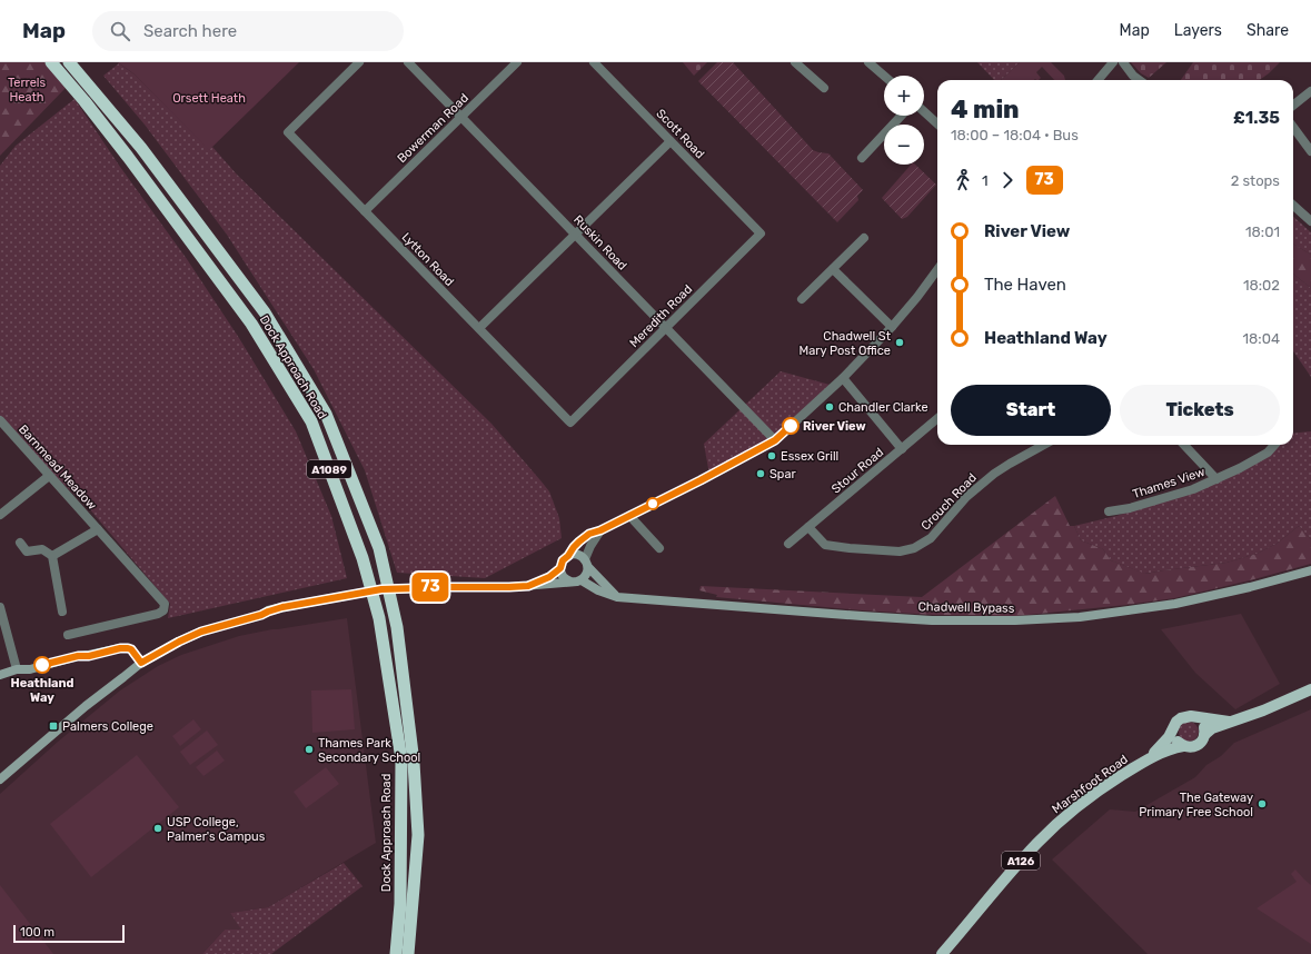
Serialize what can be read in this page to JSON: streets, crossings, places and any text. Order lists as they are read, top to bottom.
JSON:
{
  "streets": {
    "highway": ["Dock Approach Road", "A1089"],
    "main road": ["Chadwell Bypass", "Marshfoot Road", "A126"],
    "street": [
      "Bowerman Road",
      "Scott Road",
      "Ruskin Road",
      "Lytton Road",
      "Meredith Road",
      "Barnmead Meadow",
      "Stour Road",
      "Thames View",
      "Crouch Road"
    ]
  },
  "crossings": [
    ["Bowerman Road", "Ruskin Road"],
    ["Bowerman Road", "Lytton Road"],
    ["Scott Road", "Meredith Road"],
    ["Ruskin Road", "Meredith Road"],
    ["Lytton Road", "Meredith Road"],
    ["Stour Road", "Crouch Road"]
  ],
  "parks": ["Terrels Heath", "Orsett Heath"],
  "places": {
    "other": [
      "Chadwell St Mary Post Office",
      "Chandler Clarke",
      "River View",
      "Essex Grill",
      "Spar",
      "Heathland Way",
      "Thames Park Secondary School",
      "The Gateway Primary Free School",
      "USP College, Palmer's Campus"
    ],
    "transit": ["Palmers College"]
  },
  "lines": ["bus line 73"],
  "scale_bar": "100 m",
  "page": {
    "header": "Map",
    "search": "Search here",
    "nav": ["Map", "Layers", "Share"],
    "on_map": "73",
    "map_buttons": ["+", "−"],
    "heading": ["4 min", "18:00 – 18:04 · Bus", "£1.35"],
    "legs": ["1", "73", "2 stops"],
    "list": [
      {
        "name": "River View",
        "value": "18:01"
      },
      {
        "name": "The Haven",
        "value": "18:02"
      },
      {
        "name": "Heathland Way",
        "value": "18:04"
      }
    ],
    "buttons": ["Start", "Tickets"],
    "scale": "100 m"
  }
}
